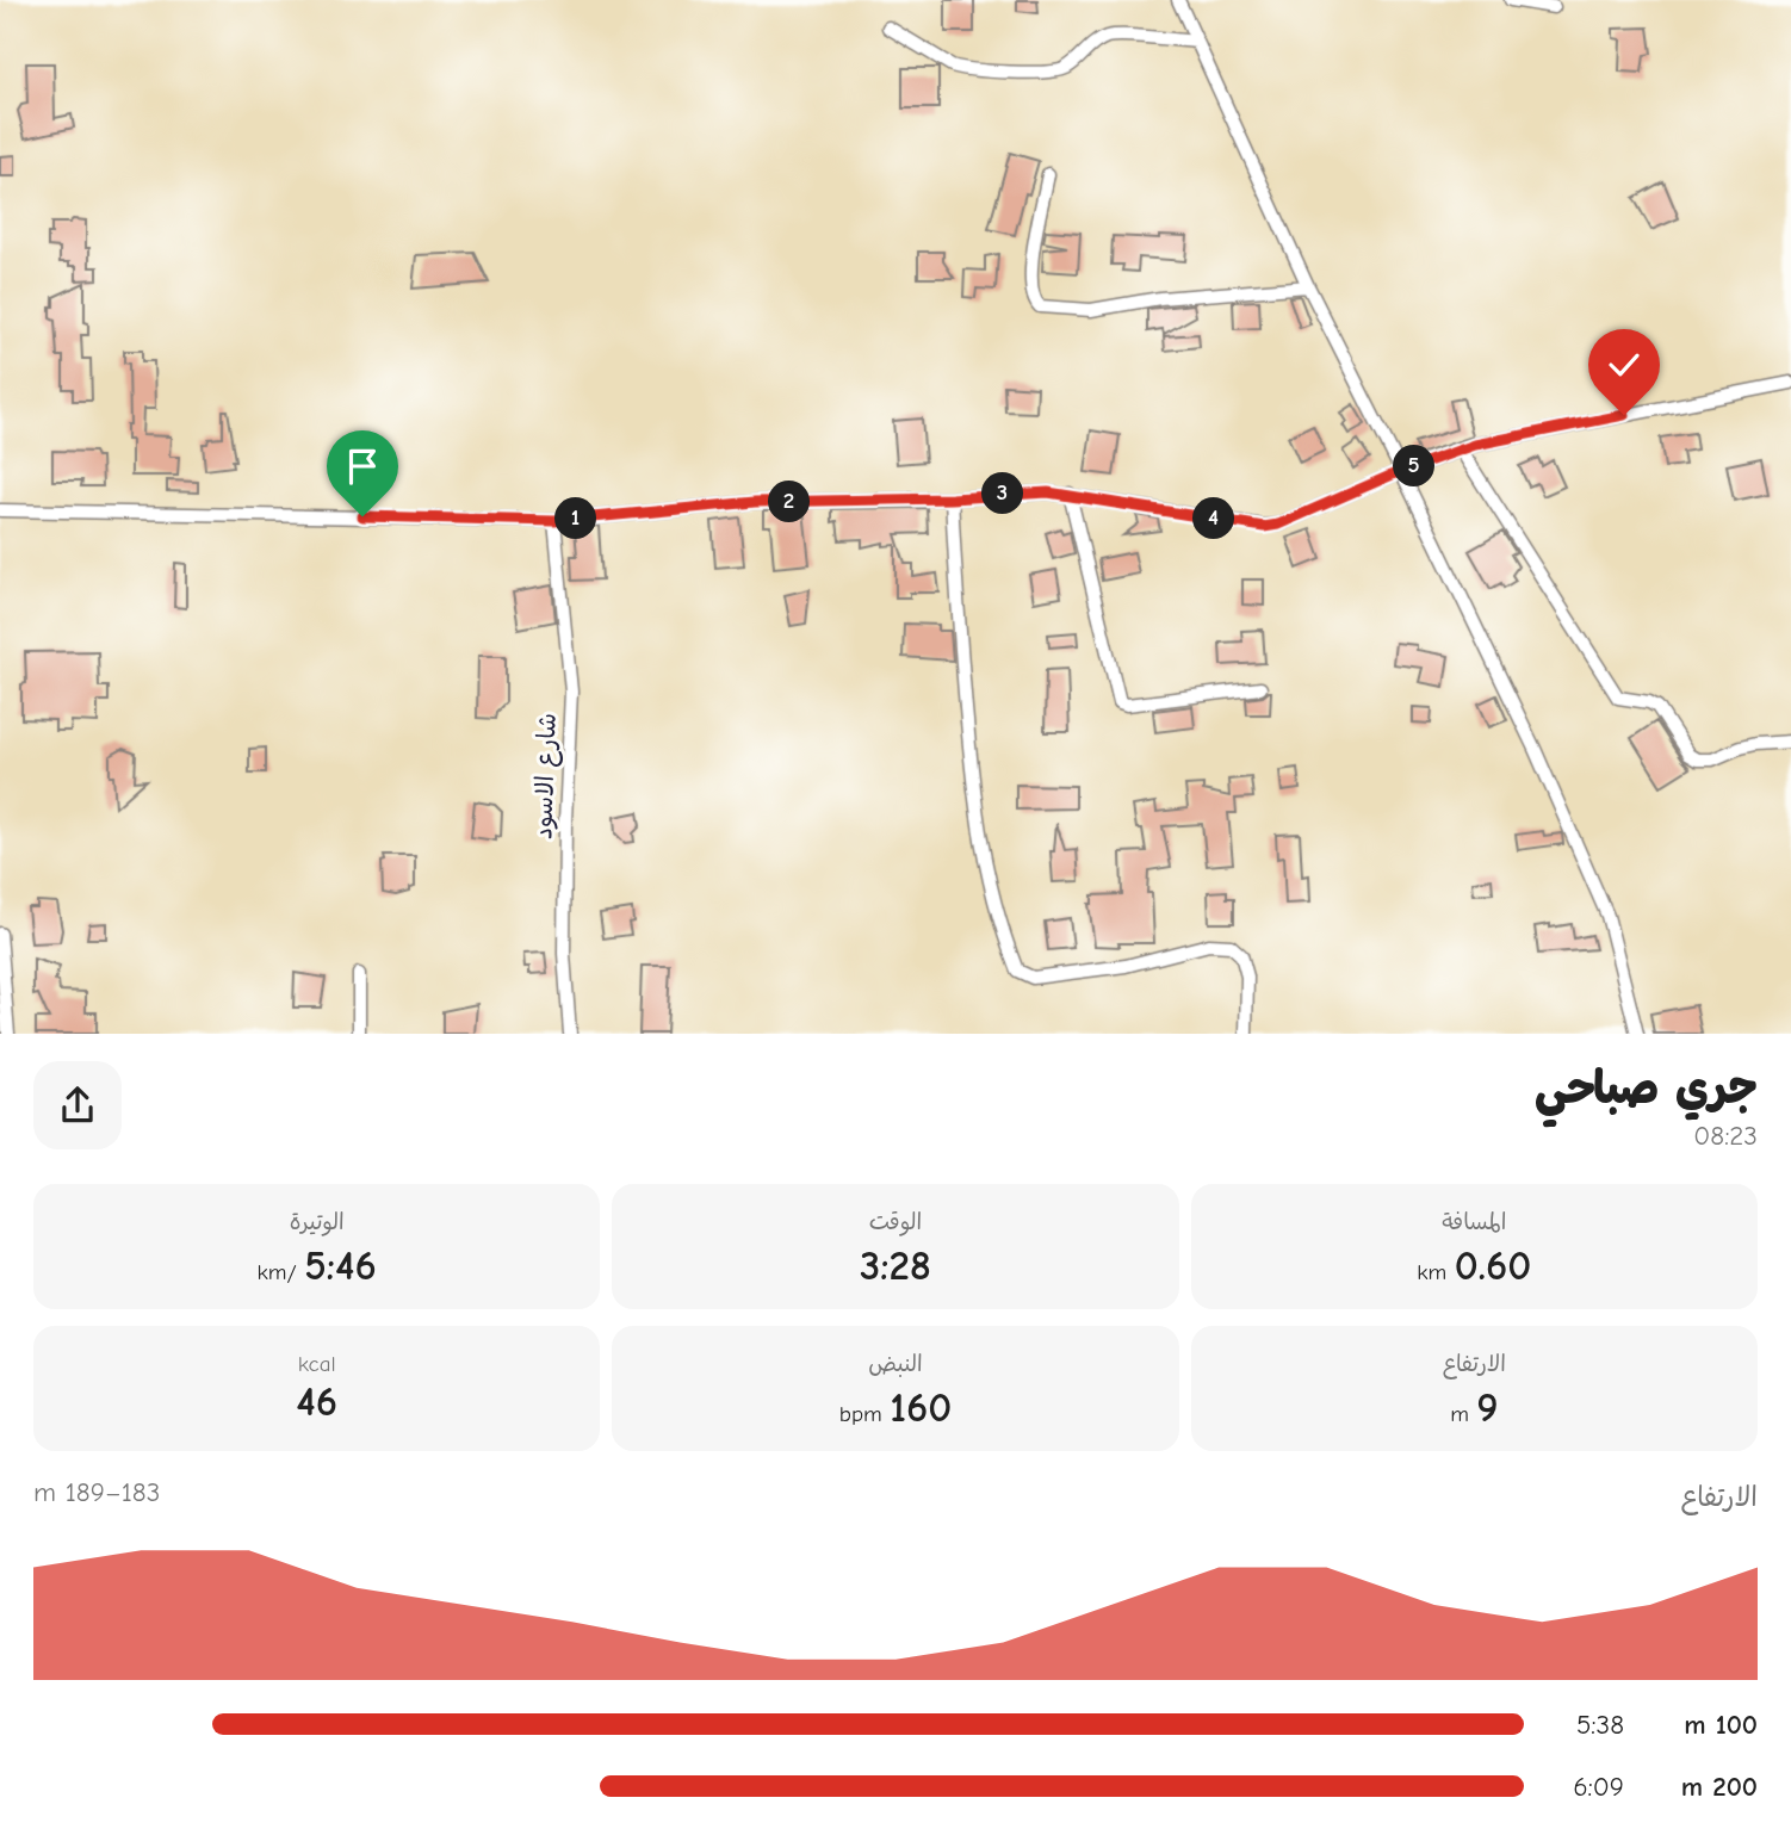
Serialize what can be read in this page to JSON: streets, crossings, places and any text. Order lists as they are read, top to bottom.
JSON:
{
  "streets": {
    "street": ["شارع الاسود"]
  },
  "page": {
    "pins": [
      "5",
      "3",
      "2",
      "1",
      "4"
    ],
    "heading": ["جري صباحي", "08:23"],
    "stats": [
      ["المسافة", "0.60 km"],
      ["الوقت", "3:28"],
      ["الوتيرة", "5:46 /km"],
      ["الارتفاع", "9 m"],
      ["النبض", "160 bpm"],
      ["kcal", "46"]
    ],
    "chart": ["الارتفاع", "183–189 m"],
    "list": [
      {
        "name": "100 m",
        "note": "5:38"
      },
      {
        "name": "200 m",
        "note": "6:09"
      }
    ]
  }
}
